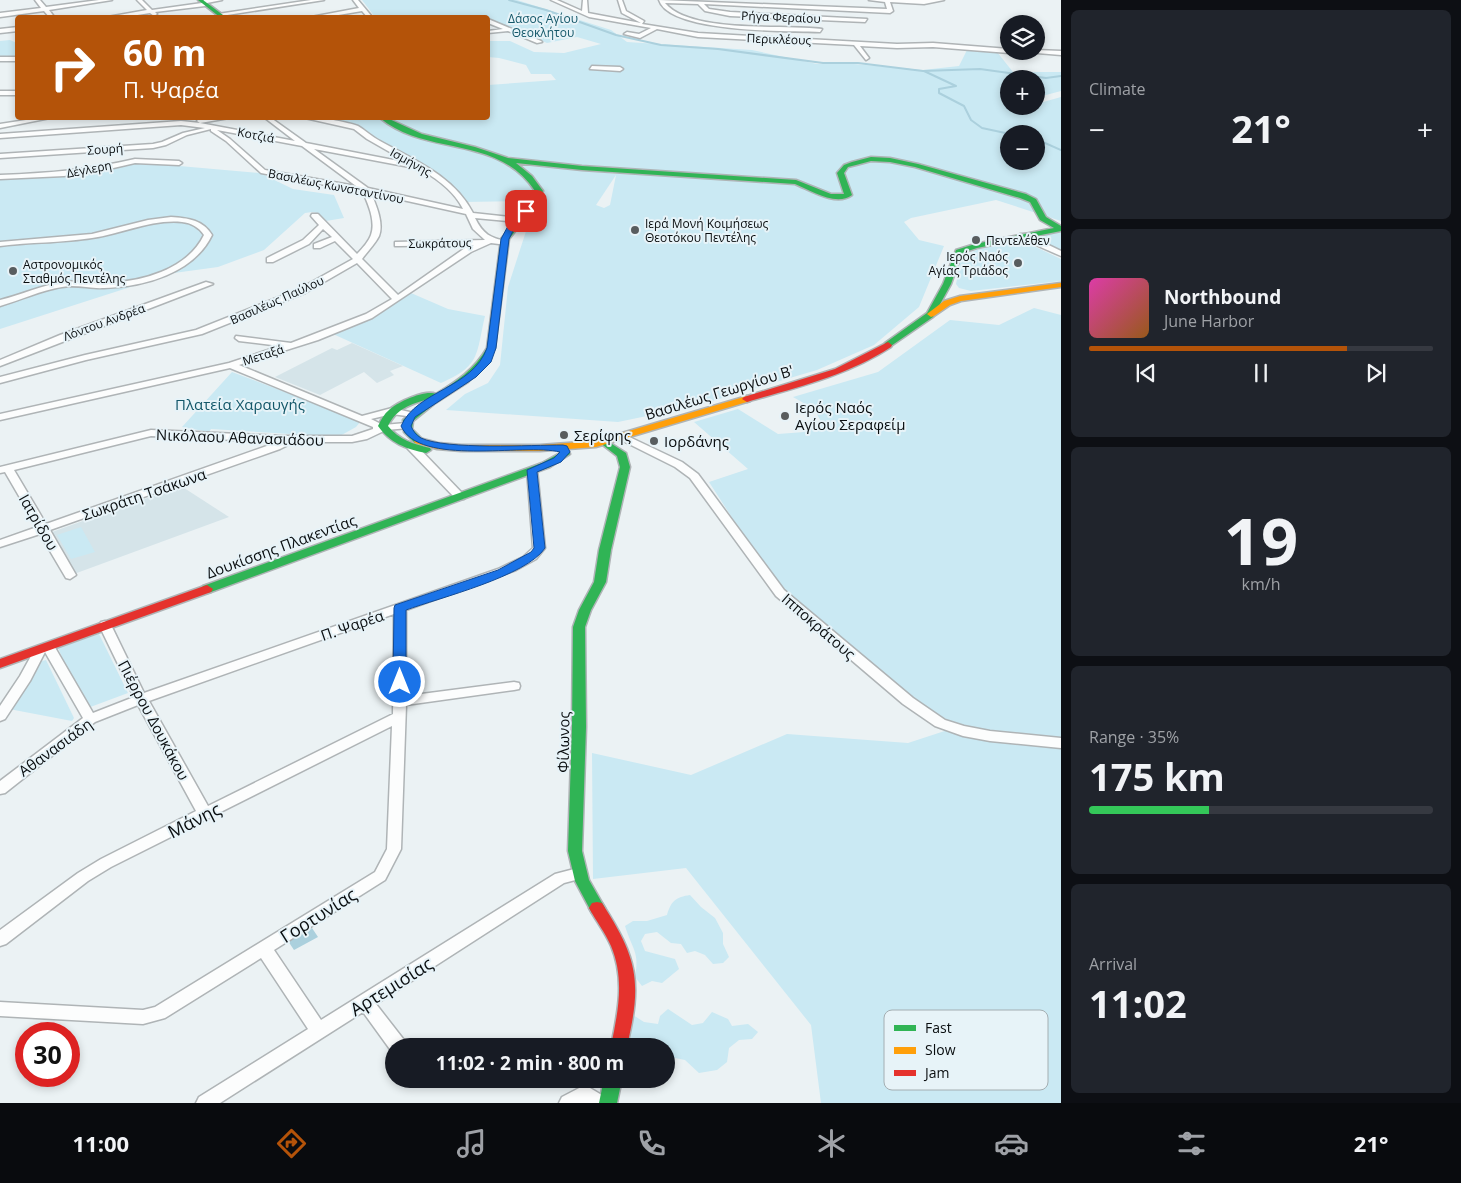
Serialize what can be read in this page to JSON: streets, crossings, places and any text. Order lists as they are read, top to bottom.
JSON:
{
  "streets": {
    "main road": ["Βασιλέως Γεωργίου Β'", "Δουκίσσης Πλακεντίας", "Φίλωνος"],
    "street": [
      "Ρήγα Φεραίου",
      "Περικλέους",
      "Κοτζιά",
      "Σουρή",
      "Ισμήνης",
      "Δέγλερη",
      "Βασιλέως Κωνσταντίνου",
      "Σωκράτους",
      "Βασιλέως Παύλου",
      "Λόντου Ανδρέα",
      "Μεταξά",
      "Νικόλαου Αθανασιάδου",
      "Σωκράτη Τσάκωνα",
      "Ιατρίδου",
      "Π. Ψαρέα",
      "Ιπποκράτους",
      "Πιέρρου Δουκάκου",
      "Αθανασιάδη",
      "Μάνης",
      "Γορτυνίας",
      "Αρτεμισίας"
    ]
  },
  "crossings": [
    ["Κοτζιά", "Ισμήνης"],
    ["Κοτζιά", "Βασιλέως Κωνσταντίνου"],
    ["Σουρή", "Βασιλέως Κωνσταντίνου"],
    ["Ισμήνης", "Βασιλέως Κωνσταντίνου"],
    ["Ισμήνης", "Σωκράτους"],
    ["Ισμήνης", "Μεταξά"],
    ["Βασιλέως Κωνσταντίνου", "Βασιλέως Παύλου"],
    ["Σωκράτους", "Μεταξά"],
    ["Βασιλέως Γεωργίου Β'", "Δουκίσσης Πλακεντίας"],
    ["Βασιλέως Γεωργίου Β'", "Ιπποκράτους"],
    ["Βασιλέως Γεωργίου Β'", "Φίλωνος"],
    ["Νικόλαου Αθανασιάδου", "Σωκράτη Τσάκωνα"],
    ["Νικόλαου Αθανασιάδου", "Ιατρίδου"],
    ["Σωκράτη Τσάκωνα", "Ιατρίδου"],
    ["Δουκίσσης Πλακεντίας", "Π. Ψαρέα"],
    ["Δουκίσσης Πλακεντίας", "Πιέρρου Δουκάκου"],
    ["Π. Ψαρέα", "Πιέρρου Δουκάκου"],
    ["Π. Ψαρέα", "Αθανασιάδη"],
    ["Π. Ψαρέα", "Γορτυνίας"],
    ["Πιέρρου Δουκάκου", "Αθανασιάδη"],
    ["Πιέρρου Δουκάκου", "Μάνης"],
    ["Φίλωνος", "Αρτεμισίας"],
    ["Μάνης", "Γορτυνίας"]
  ],
  "parks": ["Δάσος Αγίου Θεοκλήτου", "Πλατεία Χαραυγής"],
  "places": [
    "Ιερά Μονή Κοιμήσεως Θεοτόκου Πεντέλης",
    "Πεντελέθεν",
    "Ιερός Ναός Αγίας Τριάδος",
    "Αστρονομικός Σταθμός Πεντέλης",
    "Ιερός Ναός Αγίου Σεραφείμ",
    "Σερίφης",
    "Ιορδάνης"
  ],
  "legend": ["Fast", "Slow", "Jam"],
  "page": {
    "tile": [
      "Climate",
      ["19", "km/h"],
      ["Range · 35%", "175 km"],
      ["Arrival", "11:02"]
    ],
    "map_buttons": ["+", "−"],
    "turn": ["60 m", "Π. Ψαρέα"],
    "heat": ["−", "21°", "+"],
    "song": ["Northbound", "June Harbor"],
    "limit": "30",
    "trip": "11:02 · 2 min · 800 m",
    "tabs": ["11:00", "21°"]
  }
}
